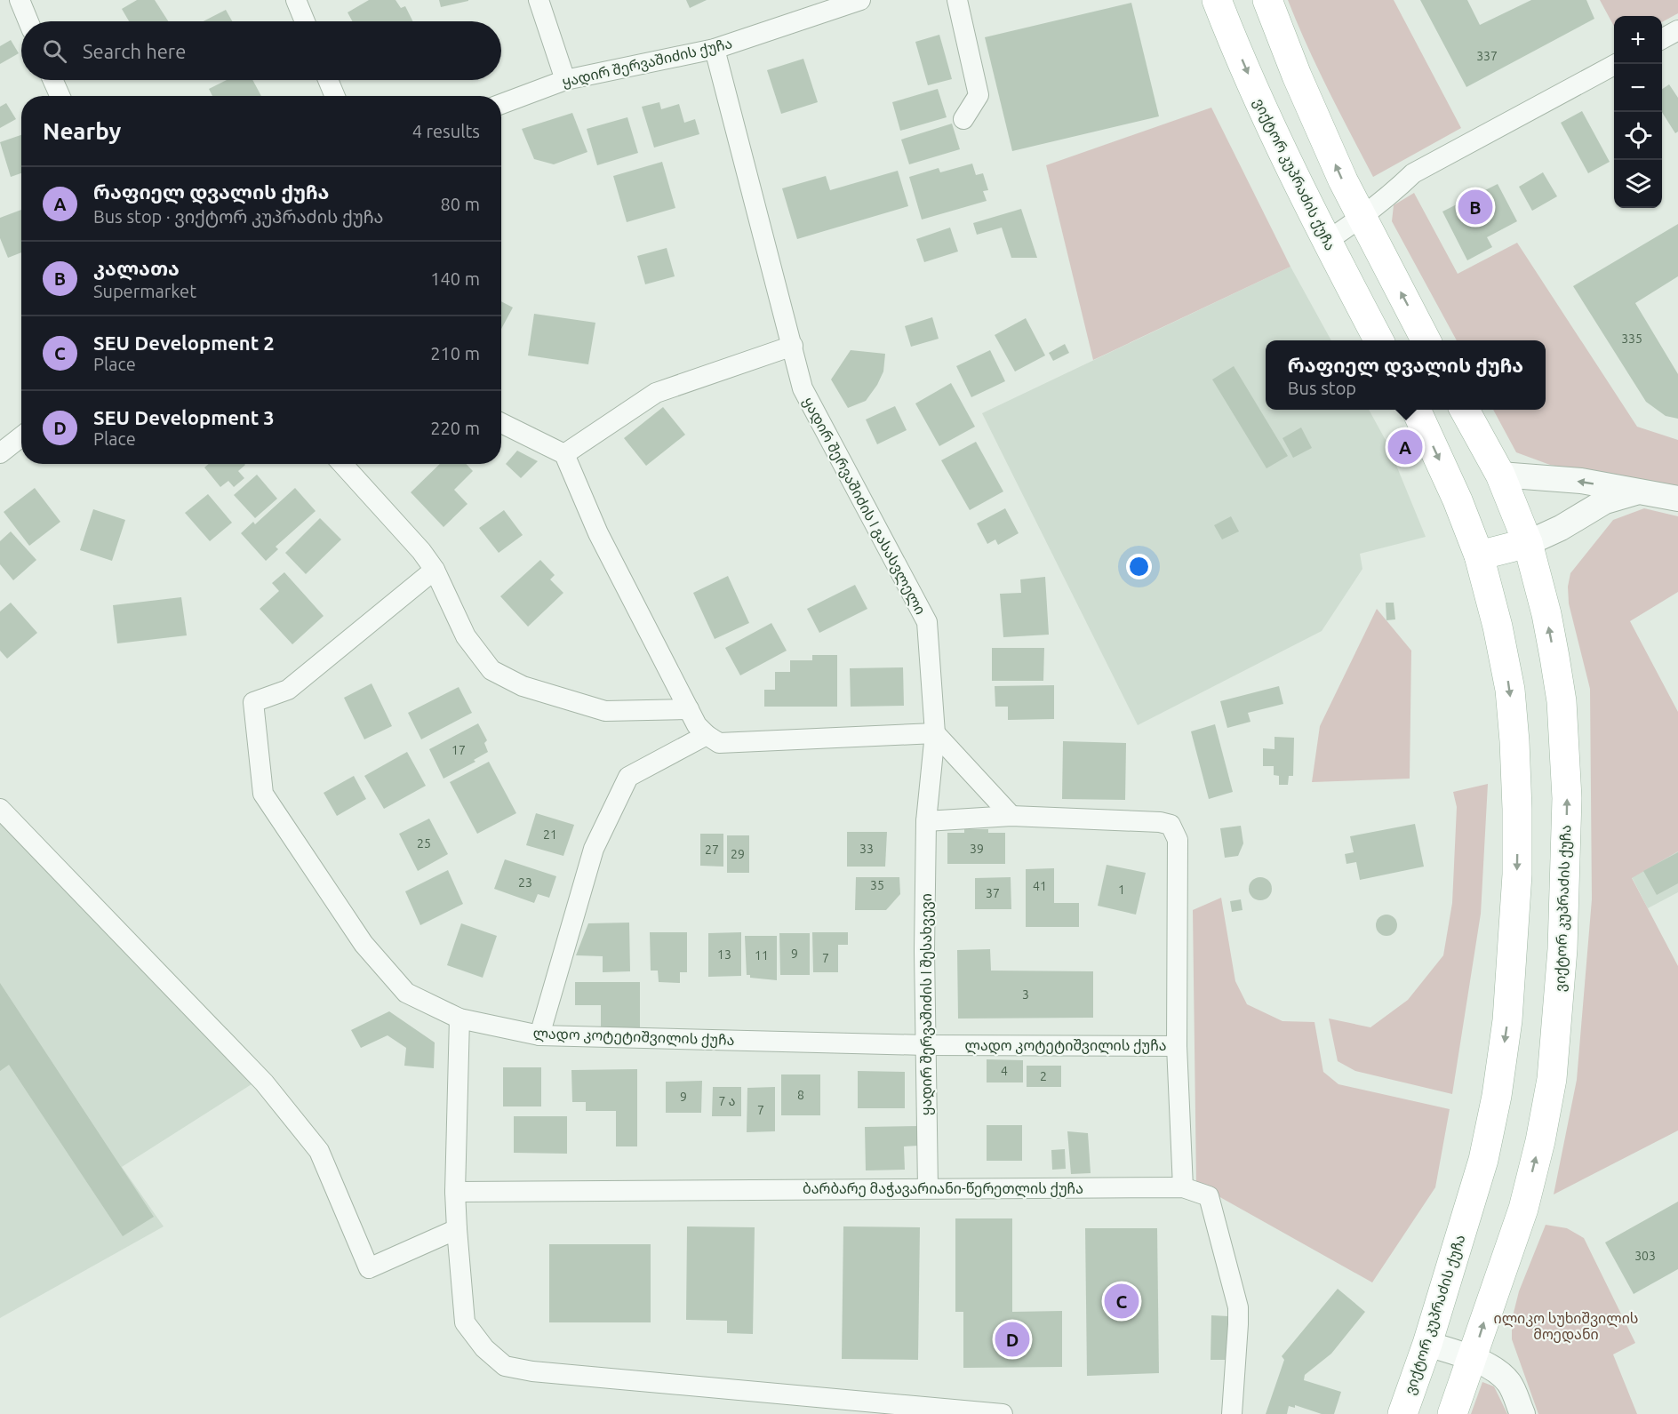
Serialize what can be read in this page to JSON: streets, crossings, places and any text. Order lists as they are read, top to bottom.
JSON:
{
  "streets": {
    "main road": ["ვიქტორ კუპრაძის ქუჩა"],
    "street": [
      "ყადირ შერვაშიძის ქუჩა",
      "ყადირ შერვაშიძის I გასასვლელი",
      "ყადირ შერვაშიძის I შესახვევი",
      "ლადო კოტეტიშვილის ქუჩა",
      "ბარბარე მაჭავარიანი-წერეთლის ქუჩა"
    ]
  },
  "crossings": [
    ["ყადირ შერვაშიძის ქუჩა", "ყადირ შერვაშიძის I გასასვლელი"],
    ["ყადირ შერვაშიძის I გასასვლელი", "ყადირ შერვაშიძის I შესახვევი"],
    ["ყადირ შერვაშიძის I შესახვევი", "ლადო კოტეტიშვილის ქუჩა"],
    ["ყადირ შერვაშიძის I შესახვევი", "ბარბარე მაჭავარიანი-წერეთლის ქუჩა"]
  ],
  "parks": ["ილიკო სუხიშვილის მოედანი"],
  "house_numbers": [
    "337",
    "335",
    "17",
    "21",
    "25",
    "33",
    "39",
    "27",
    "29",
    "23",
    "35",
    "41",
    "1",
    "37",
    "9",
    "13",
    "11",
    "7",
    "3",
    "4",
    "2",
    "8",
    "9",
    "7 ა",
    "7",
    "303"
  ],
  "page": {
    "map_buttons": ["+", "−"],
    "search": "Search here",
    "heading": ["Nearby", "4 results"],
    "list": [
      {
        "mark": "A",
        "name": "რაფიელ დვალის ქუჩა",
        "note": "Bus stop · ვიქტორ კუპრაძის ქუჩა",
        "value": "80 m"
      },
      {
        "mark": "B",
        "name": "კალათა",
        "note": "Supermarket",
        "value": "140 m"
      },
      {
        "mark": "C",
        "name": "SEU Development 2",
        "note": "Place",
        "value": "210 m"
      },
      {
        "mark": "D",
        "name": "SEU Development 3",
        "note": "Place",
        "value": "220 m"
      }
    ],
    "pins": [
      "B",
      "A",
      "C",
      "D"
    ],
    "popup": ["რაფიელ დვალის ქუჩა", "Bus stop"]
  }
}
